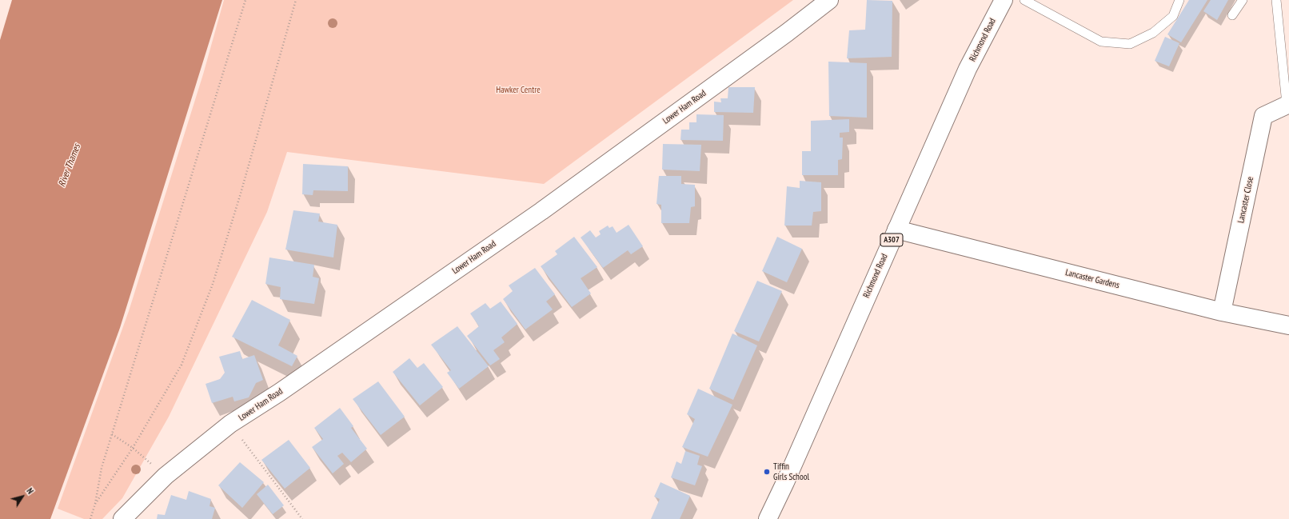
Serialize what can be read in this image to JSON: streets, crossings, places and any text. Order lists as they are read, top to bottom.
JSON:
{
  "streets": {
    "street": [
      "Richmond Road",
      "Lower Ham Road",
      "Lancaster Close",
      "A307",
      "Lancaster Gardens"
    ]
  },
  "crossings": [
    ["Richmond Road", "Lancaster Gardens"],
    ["Lancaster Close", "Lancaster Gardens"]
  ],
  "water": ["River Thames"],
  "parks": ["Hawker Centre"],
  "places": ["Tiffin Girls School"],
  "north": "top right"
}
